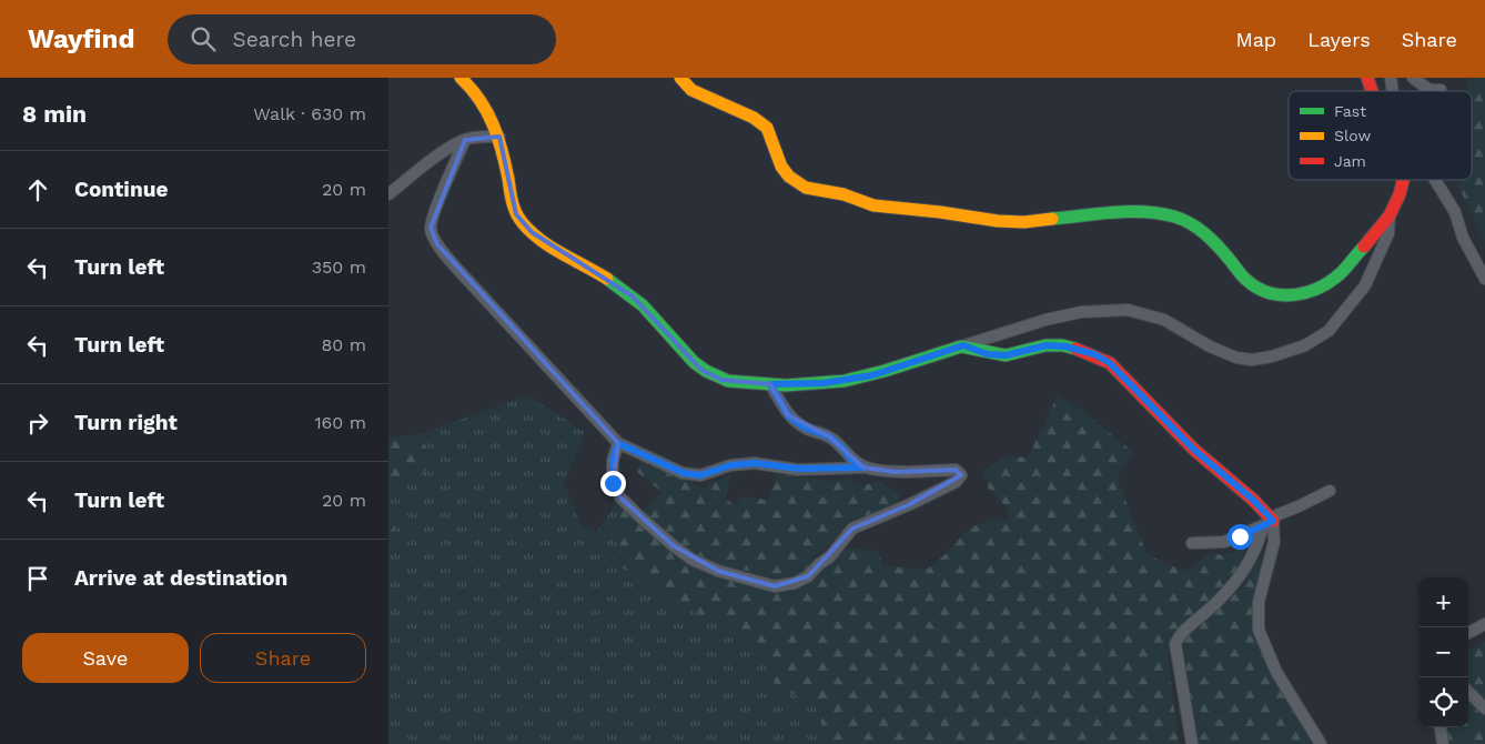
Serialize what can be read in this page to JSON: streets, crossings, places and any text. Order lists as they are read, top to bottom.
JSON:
{
  "legend": ["Fast", "Slow", "Jam"],
  "page": {
    "header": "Wayfind",
    "search": "Search here",
    "nav": ["Map", "Layers", "Share"],
    "heading": ["8 min", "Walk · 630 m"],
    "list": [
      ["Continue", "20 m"],
      ["Turn left", "350 m"],
      ["Turn left", "80 m"],
      ["Turn right", "160 m"],
      ["Turn left", "20 m"],
      "Arrive at destination"
    ],
    "map_buttons": ["+", "−"],
    "buttons": ["Save", "Share"]
  }
}
